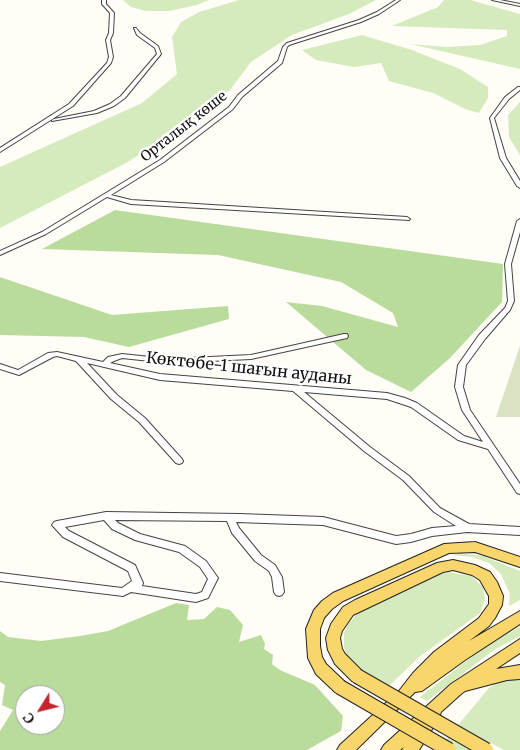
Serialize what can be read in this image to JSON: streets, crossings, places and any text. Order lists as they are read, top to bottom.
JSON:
{
  "streets": {
    "street": ["Орталық көше", "Көктөбе-1 шағын ауданы"]
  },
  "north": "bottom left"
}
